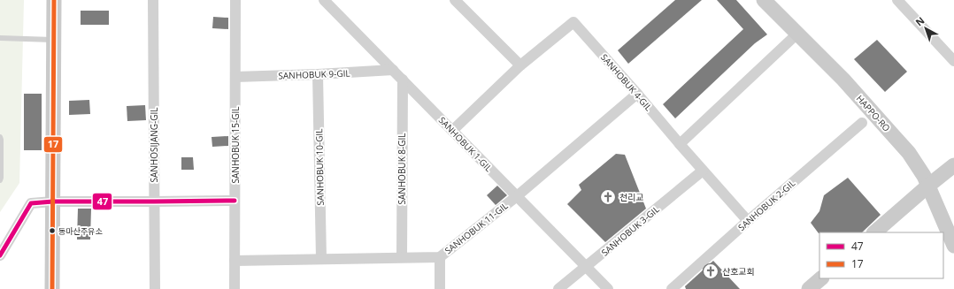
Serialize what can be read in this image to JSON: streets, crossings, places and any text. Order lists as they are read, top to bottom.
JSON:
{
  "streets": {
    "main road": ["HAPPO-RO"],
    "street": [
      "SANHOBUK 9-GIL",
      "SANHOBUK 4-GIL",
      "SANHOBUK 1-GIL",
      "SANHOSIJANG-GIL",
      "SANHOBUK 15-GIL",
      "SANHOBUK 10-GIL",
      "SANHOBUK 8-GIL",
      "SANHOBUK 2-GIL",
      "SANHOBUK 11-GIL",
      "SANHOBUK 3-GIL"
    ]
  },
  "crossings": [
    ["SANHOBUK 9-GIL", "SANHOBUK 1-GIL"],
    ["SANHOBUK 9-GIL", "SANHOBUK 15-GIL"],
    ["SANHOBUK 9-GIL", "SANHOBUK 10-GIL"],
    ["SANHOBUK 4-GIL", "SANHOBUK 1-GIL"],
    ["SANHOBUK 4-GIL", "SANHOBUK 2-GIL"],
    ["SANHOBUK 4-GIL", "SANHOBUK 11-GIL"],
    ["SANHOBUK 4-GIL", "SANHOBUK 3-GIL"],
    ["SANHOBUK 1-GIL", "SANHOBUK 8-GIL"],
    ["SANHOBUK 1-GIL", "SANHOBUK 11-GIL"],
    ["SANHOBUK 1-GIL", "SANHOBUK 3-GIL"],
    ["SANHOBUK 15-GIL", "SANHOBUK 11-GIL"],
    ["SANHOBUK 10-GIL", "SANHOBUK 11-GIL"],
    ["SANHOBUK 8-GIL", "SANHOBUK 11-GIL"]
  ],
  "places": {
    "church": ["천리교", "산호교회"],
    "other": ["동마산주유소"]
  },
  "lines": ["transit line 17", "transit line 47"],
  "legend": ["47", "17"],
  "north": "top left"
}
